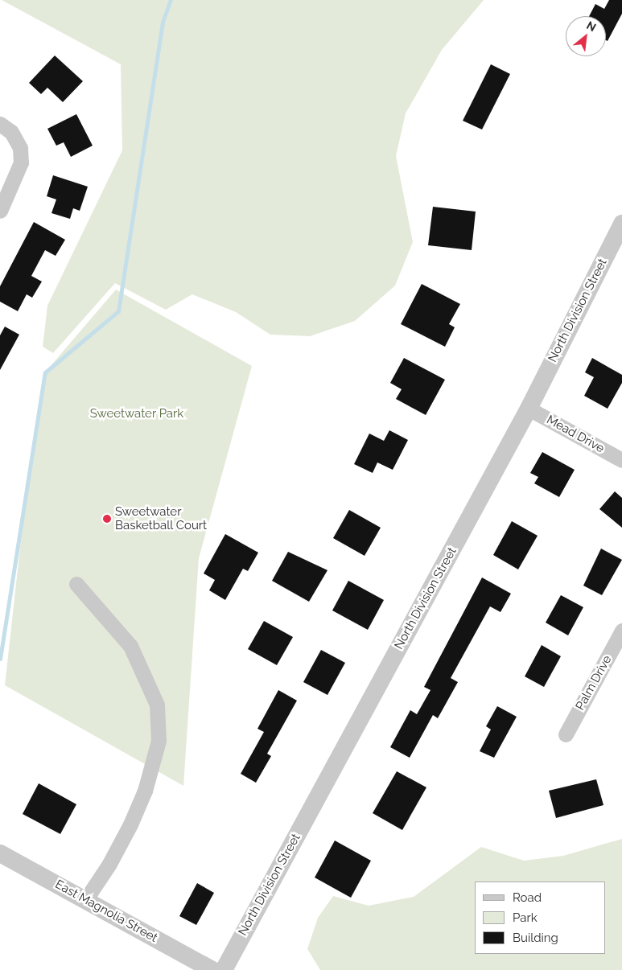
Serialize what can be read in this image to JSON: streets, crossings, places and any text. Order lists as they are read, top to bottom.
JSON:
{
  "streets": {
    "street": [
      "North Division Street",
      "Mead Drive",
      "Palm Drive",
      "East Magnolia Street"
    ]
  },
  "crossings": [
    ["North Division Street", "Mead Drive"]
  ],
  "parks": ["Sweetwater Park"],
  "places": ["Sweetwater Basketball Court"],
  "legend": ["Road", "Park", "Building"],
  "north": "top right"
}
